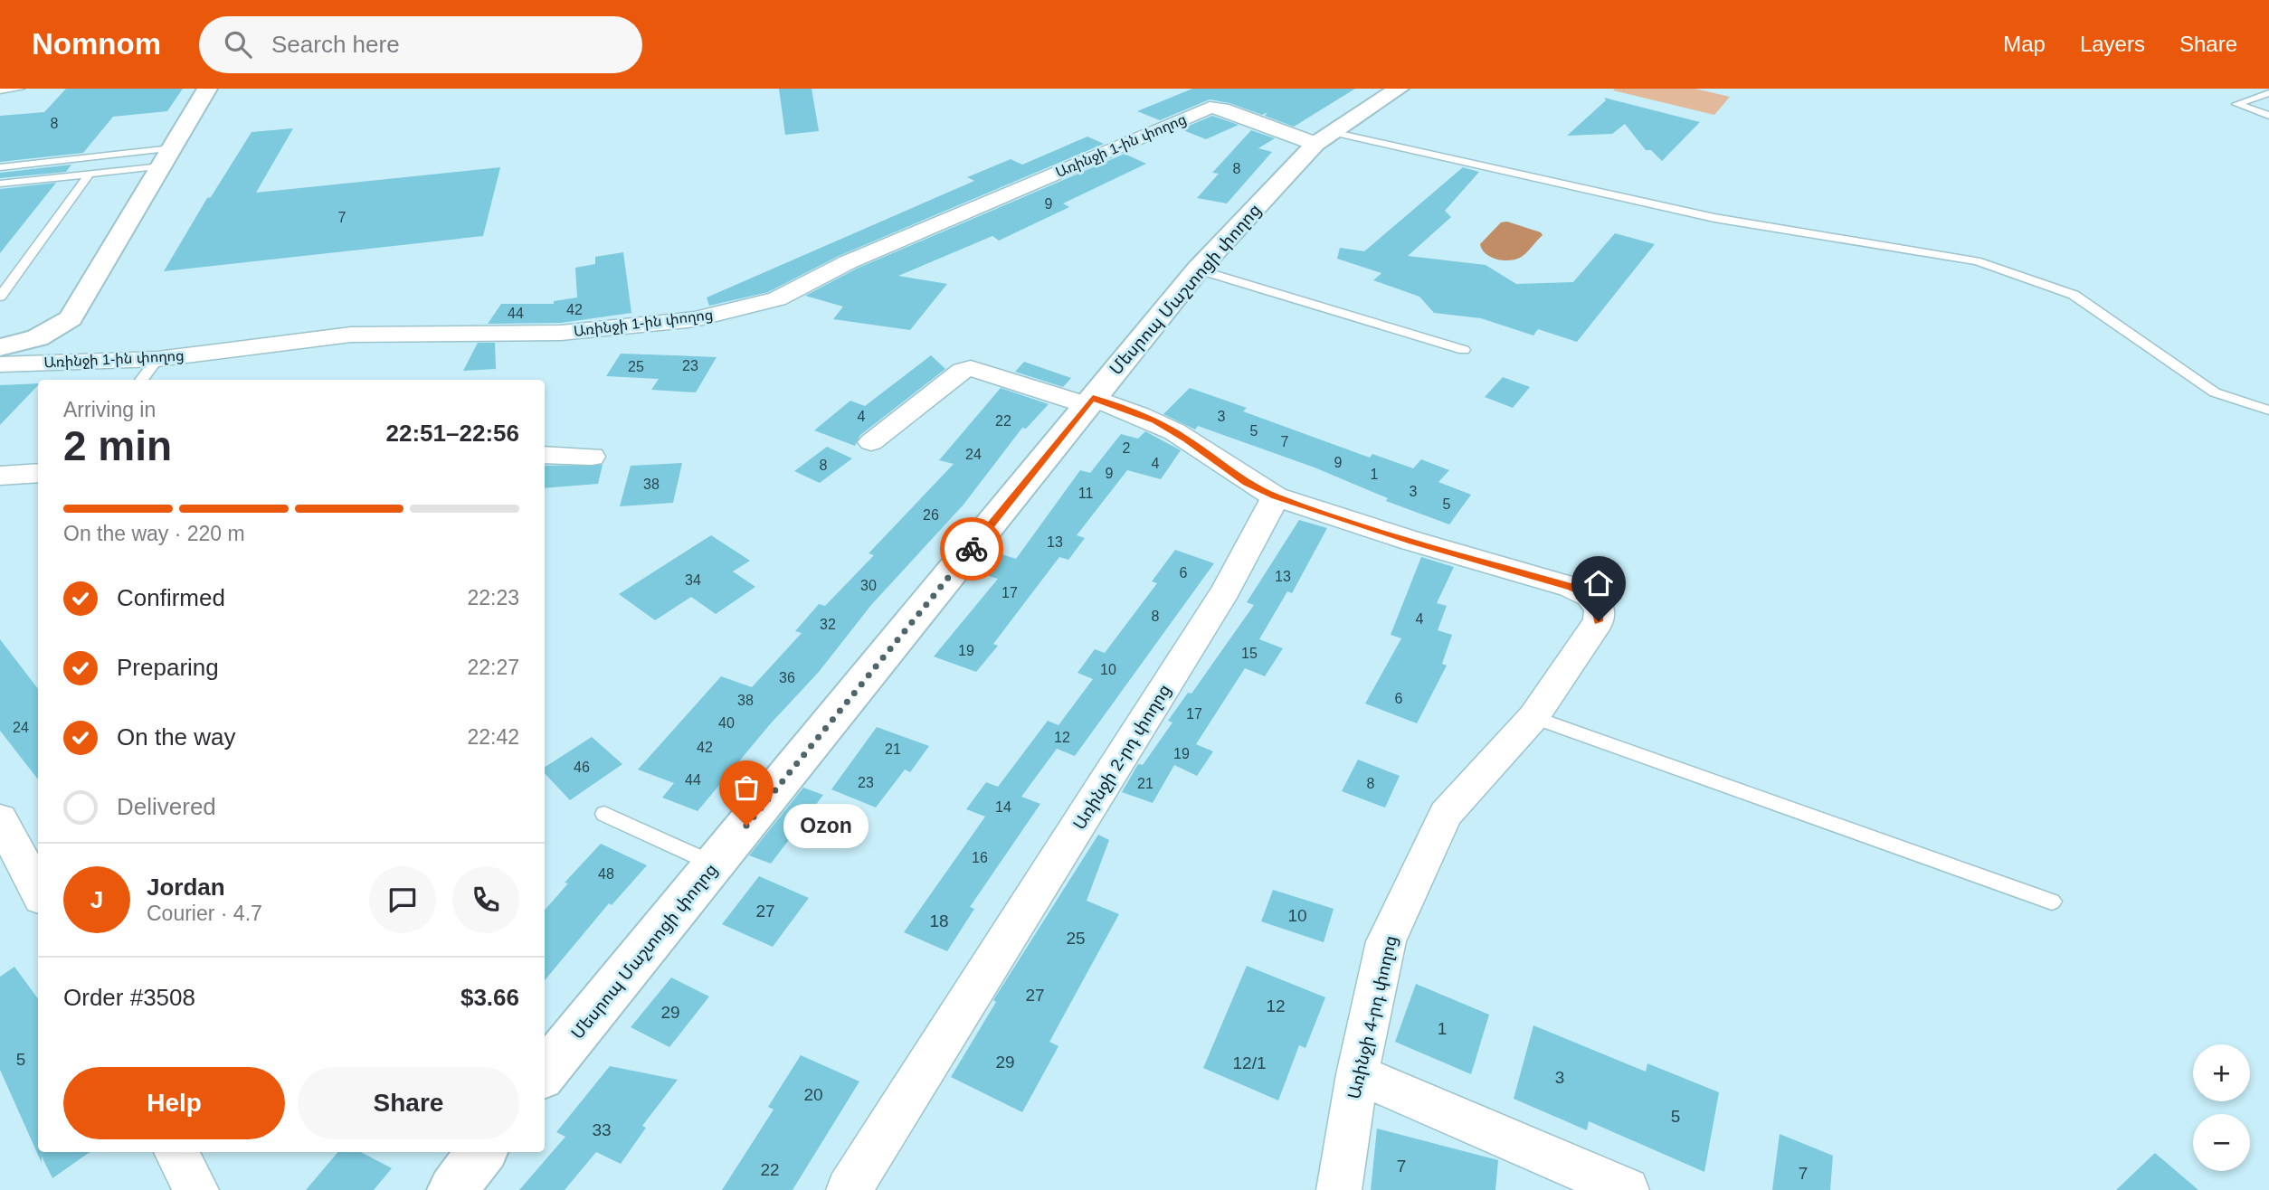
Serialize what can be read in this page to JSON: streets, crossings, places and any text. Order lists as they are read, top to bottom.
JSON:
{
  "streets": {
    "street": [
      "Առինջի 1-ին փողոց",
      "Մեսրոպ Մաշտոցի փողոց",
      "Առինջի 2-րդ փողոց",
      "Առինջի 4-րդ փողոց"
    ]
  },
  "crossings": [
    ["Առինջի 1-ին փողոց", "Մեսրոպ Մաշտոցի փողոց"],
    ["Առինջի 2-րդ փողոց", "Առինջի 4-րդ փողոց"]
  ],
  "places": ["Ozon"],
  "house_numbers": [
    "8",
    "8",
    "9",
    "7",
    "42",
    "44",
    "23",
    "25",
    "4",
    "3",
    "22",
    "5",
    "7",
    "2",
    "24",
    "9",
    "4",
    "8",
    "9",
    "1",
    "38",
    "3",
    "11",
    "5",
    "26",
    "13",
    "6",
    "13",
    "34",
    "30",
    "17",
    "8",
    "4",
    "32",
    "19",
    "15",
    "10",
    "36",
    "6",
    "38",
    "17",
    "40",
    "24",
    "12",
    "42",
    "21",
    "19",
    "46",
    "44",
    "23",
    "21",
    "8",
    "14",
    "16",
    "48",
    "27",
    "10",
    "18",
    "25",
    "27",
    "12",
    "29",
    "1",
    "5",
    "29",
    "12/1",
    "3",
    "20",
    "5",
    "33",
    "7",
    "22",
    "7"
  ],
  "page": {
    "header": "Nomnom",
    "search": "Search here",
    "nav": ["Map", "Layers", "Share"],
    "heading": ["2 min", "Arriving in", "22:51–22:56"],
    "panel": [
      "Jordan",
      "Courier · 4.7",
      "Order #3508",
      "$3.66"
    ],
    "bar": "On the way · 220 m",
    "list": [
      ["Confirmed", "22:23"],
      ["Preparing", "22:27"],
      ["On the way", "22:42"],
      "Delivered"
    ],
    "bubble": "Ozon",
    "round": "J",
    "map_buttons": ["+", "−"],
    "buttons": ["Help", "Share"]
  }
}
